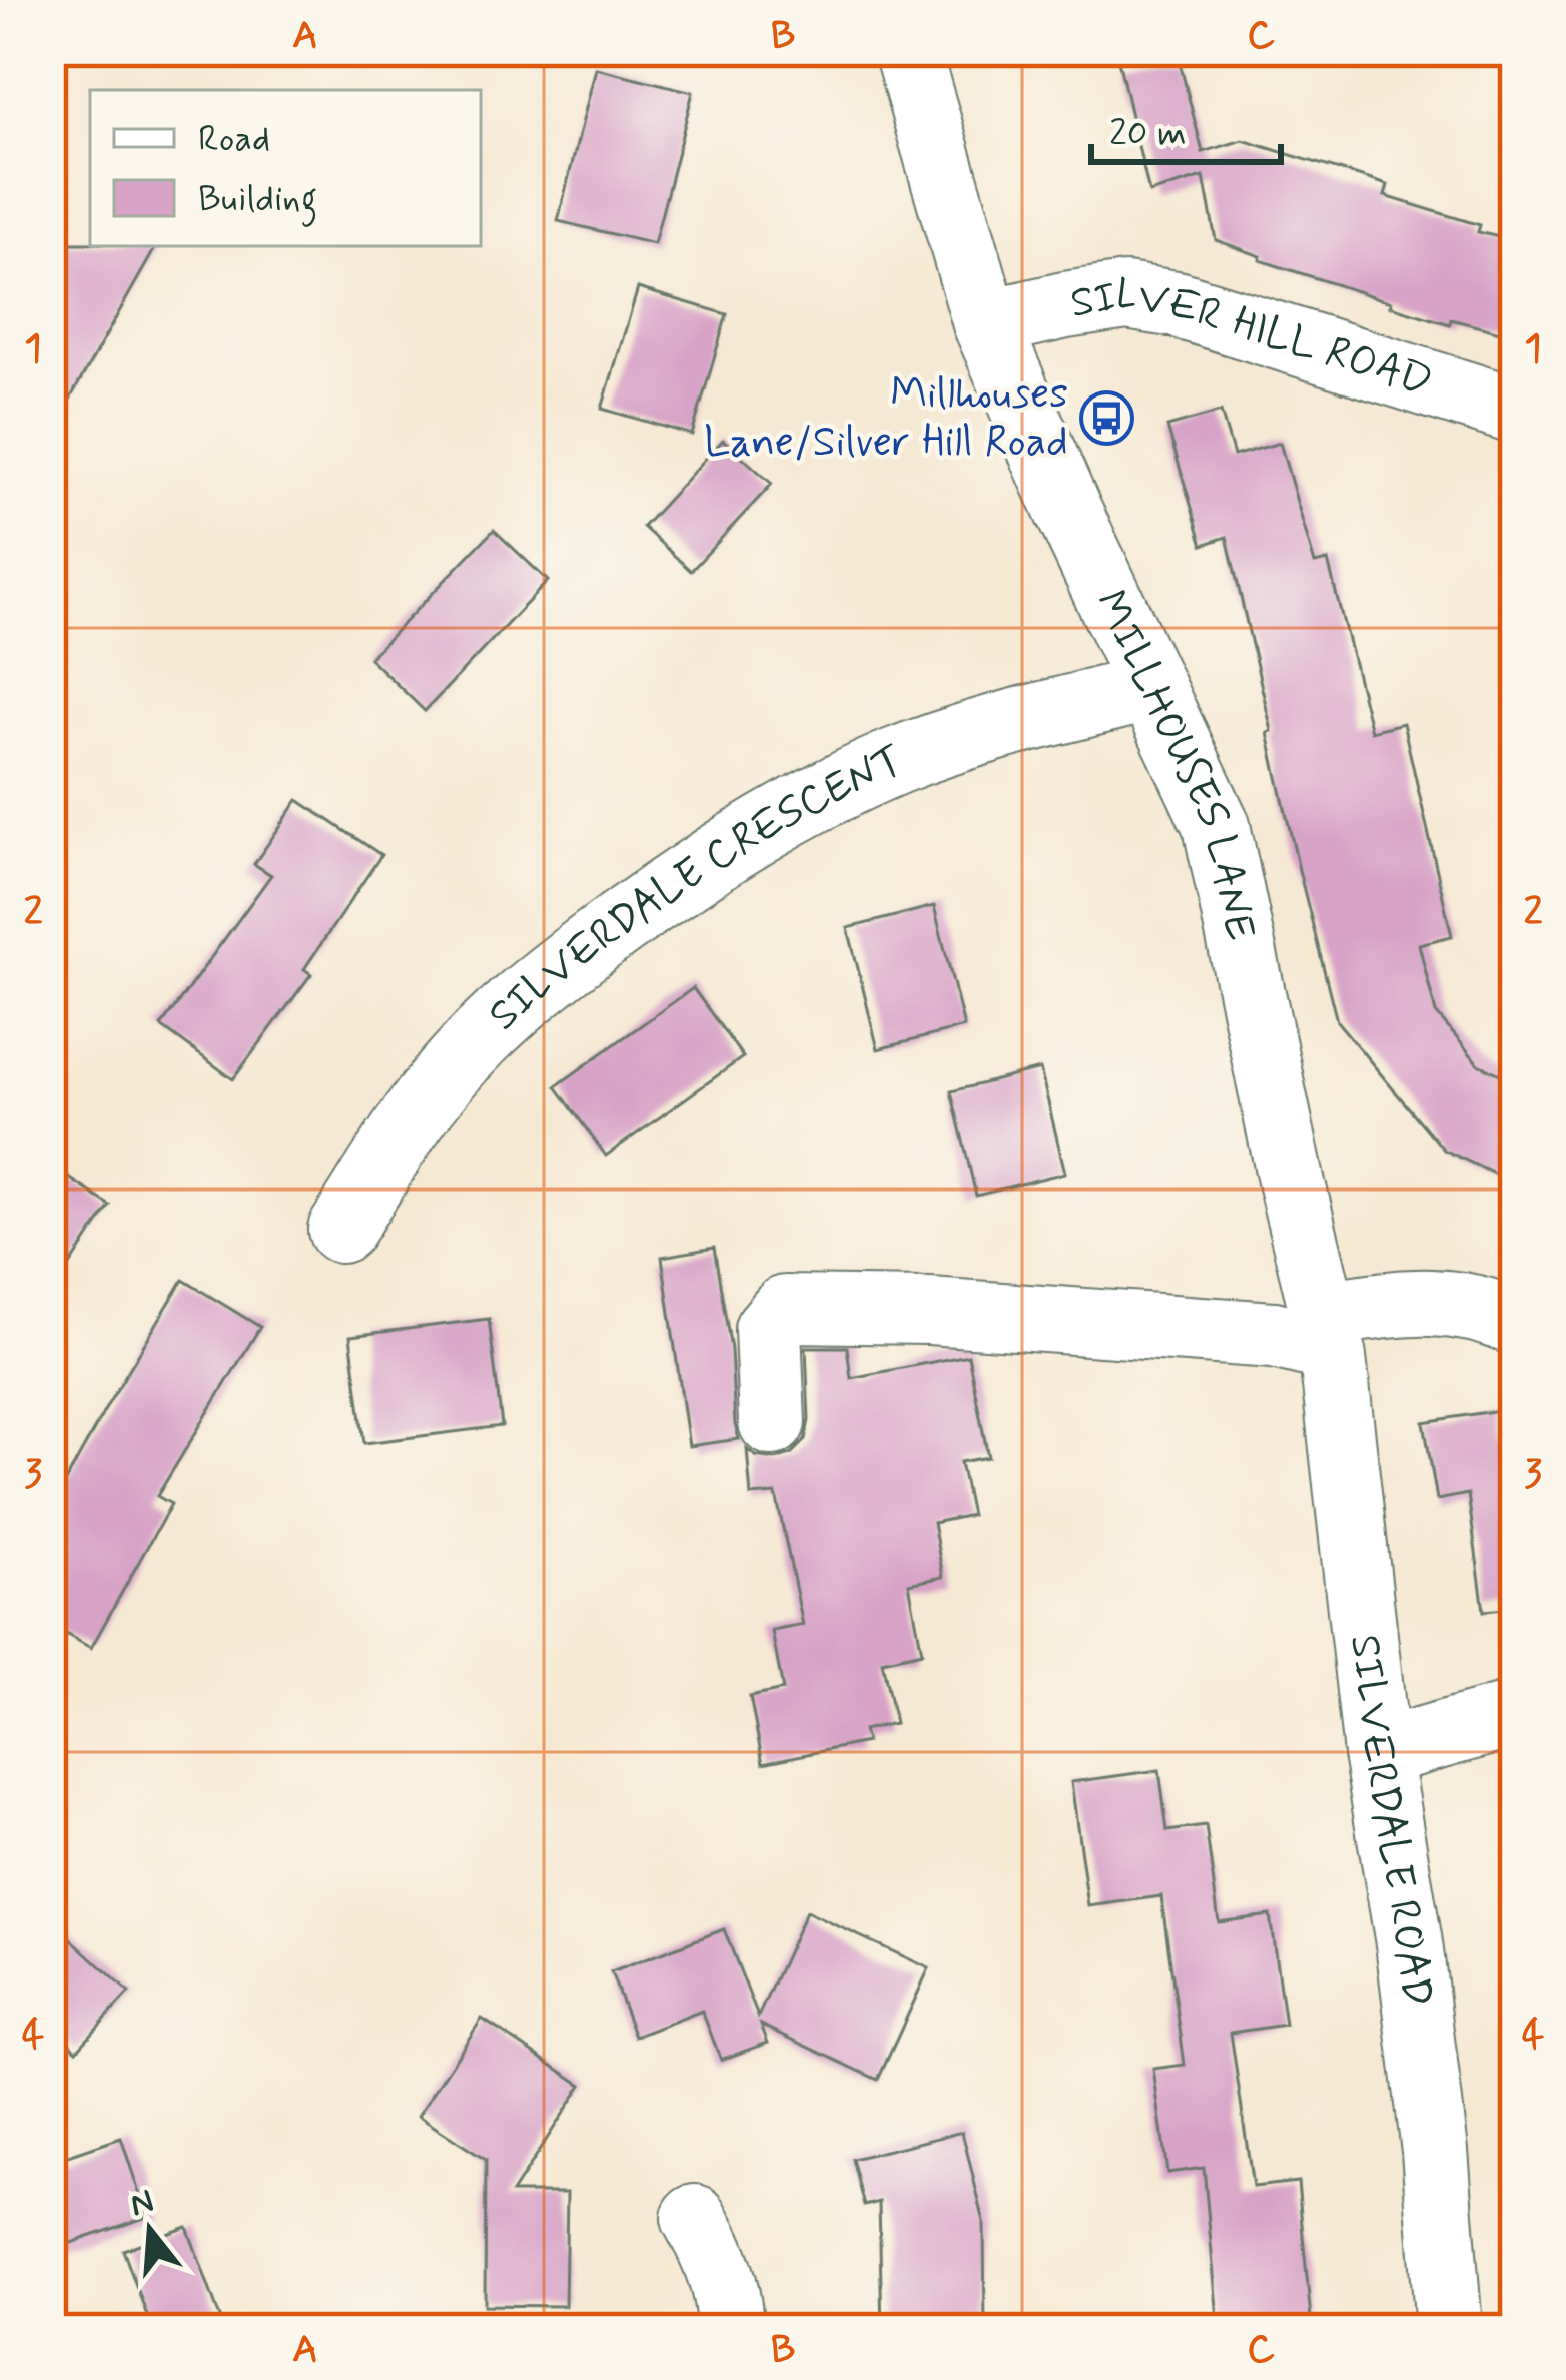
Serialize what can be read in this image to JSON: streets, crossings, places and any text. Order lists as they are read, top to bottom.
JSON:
{
  "streets": {
    "street": [
      "SILVER HILL ROAD",
      "MILLHOUSES LANE",
      "SILVERDALE CRESCENT",
      "SILVERDALE ROAD"
    ]
  },
  "crossings": [
    ["SILVER HILL ROAD", "MILLHOUSES LANE"],
    ["MILLHOUSES LANE", "SILVERDALE CRESCENT"],
    ["MILLHOUSES LANE", "SILVERDALE ROAD"]
  ],
  "places": {
    "bus stop": ["Millhouses Lane/Silver Hill Road"]
  },
  "legend": ["Road", "Building"],
  "scale_bar": "20 m",
  "north": "top",
  "grid": {
    "columns": ["A", "B", "C"],
    "rows": [
      "1",
      "2",
      "3",
      "4"
    ]
  }
}
